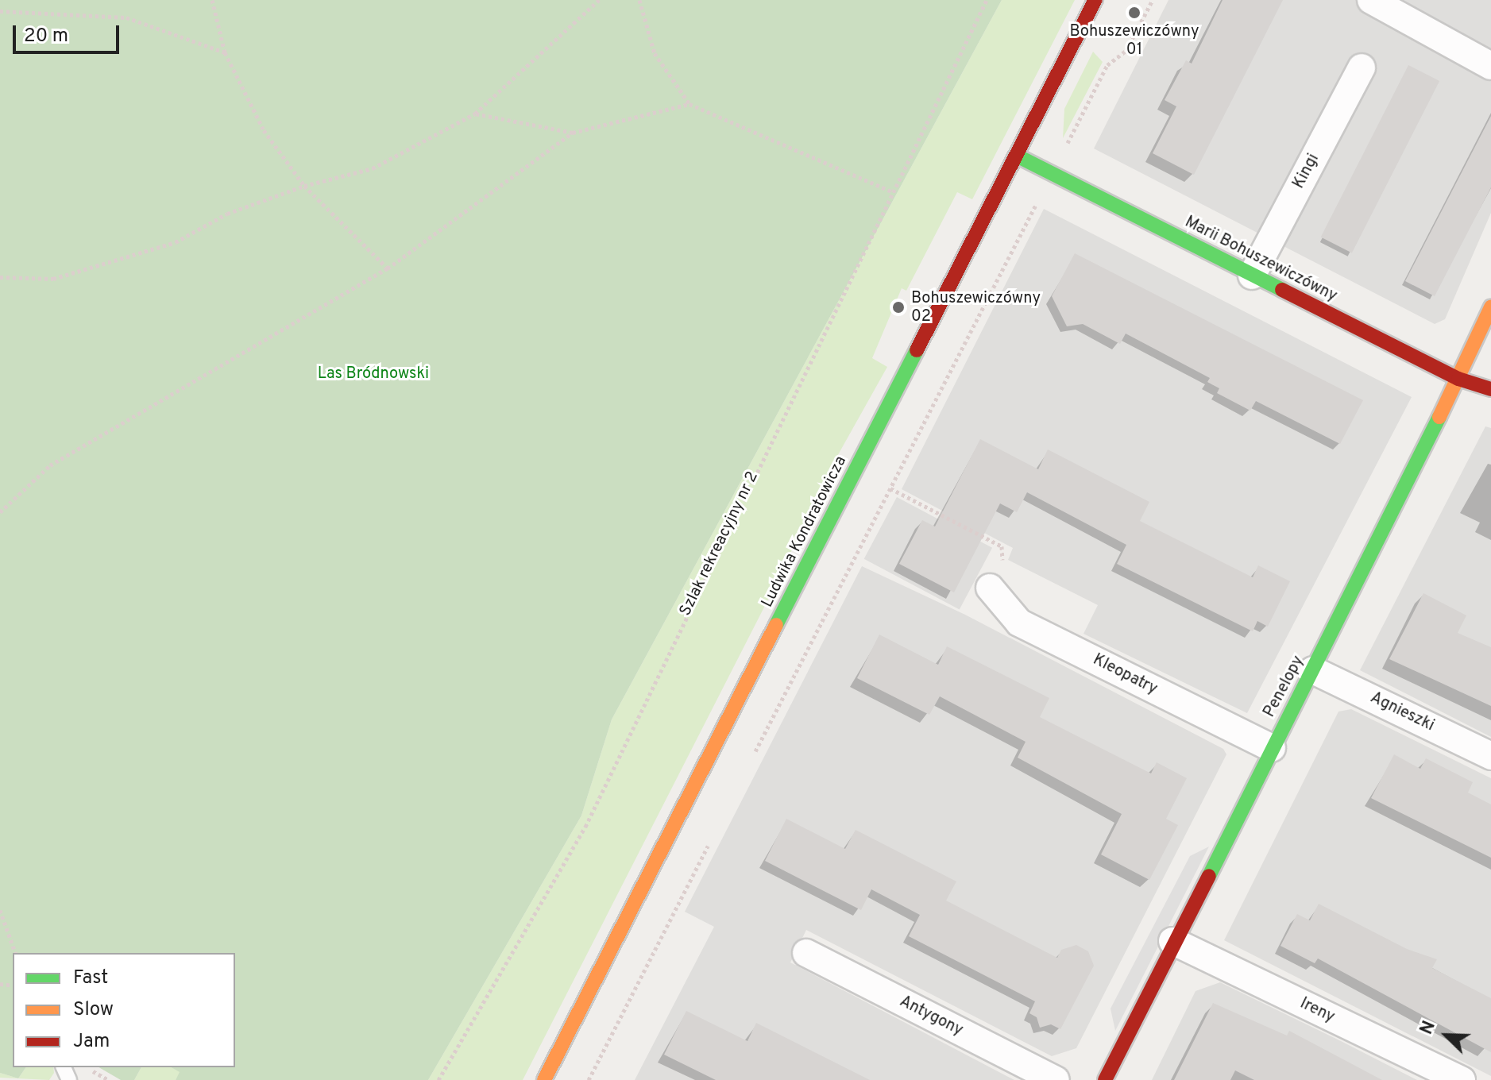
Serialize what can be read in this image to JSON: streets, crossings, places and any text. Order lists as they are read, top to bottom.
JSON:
{
  "streets": {
    "street": [
      "Kingi",
      "Marii Bohuszewiczówny",
      "Ludwika Kondratowicza",
      "Kleopatry",
      "Penelopy",
      "Agnieszki",
      "Ireny",
      "Antygony"
    ],
    "path": ["Szlak rekreacyjny nr 2"]
  },
  "crossings": [
    ["Kingi", "Marii Bohuszewiczówny"],
    ["Marii Bohuszewiczówny", "Ludwika Kondratowicza"],
    ["Marii Bohuszewiczówny", "Penelopy"],
    ["Kleopatry", "Penelopy"],
    ["Penelopy", "Agnieszki"],
    ["Penelopy", "Ireny"]
  ],
  "parks": ["Las Bródnowski"],
  "places": ["Bohuszewiczówny 01", "Bohuszewiczówny 02"],
  "legend": ["Fast", "Slow", "Jam"],
  "scale_bar": "20 m",
  "north": "top left"
}
